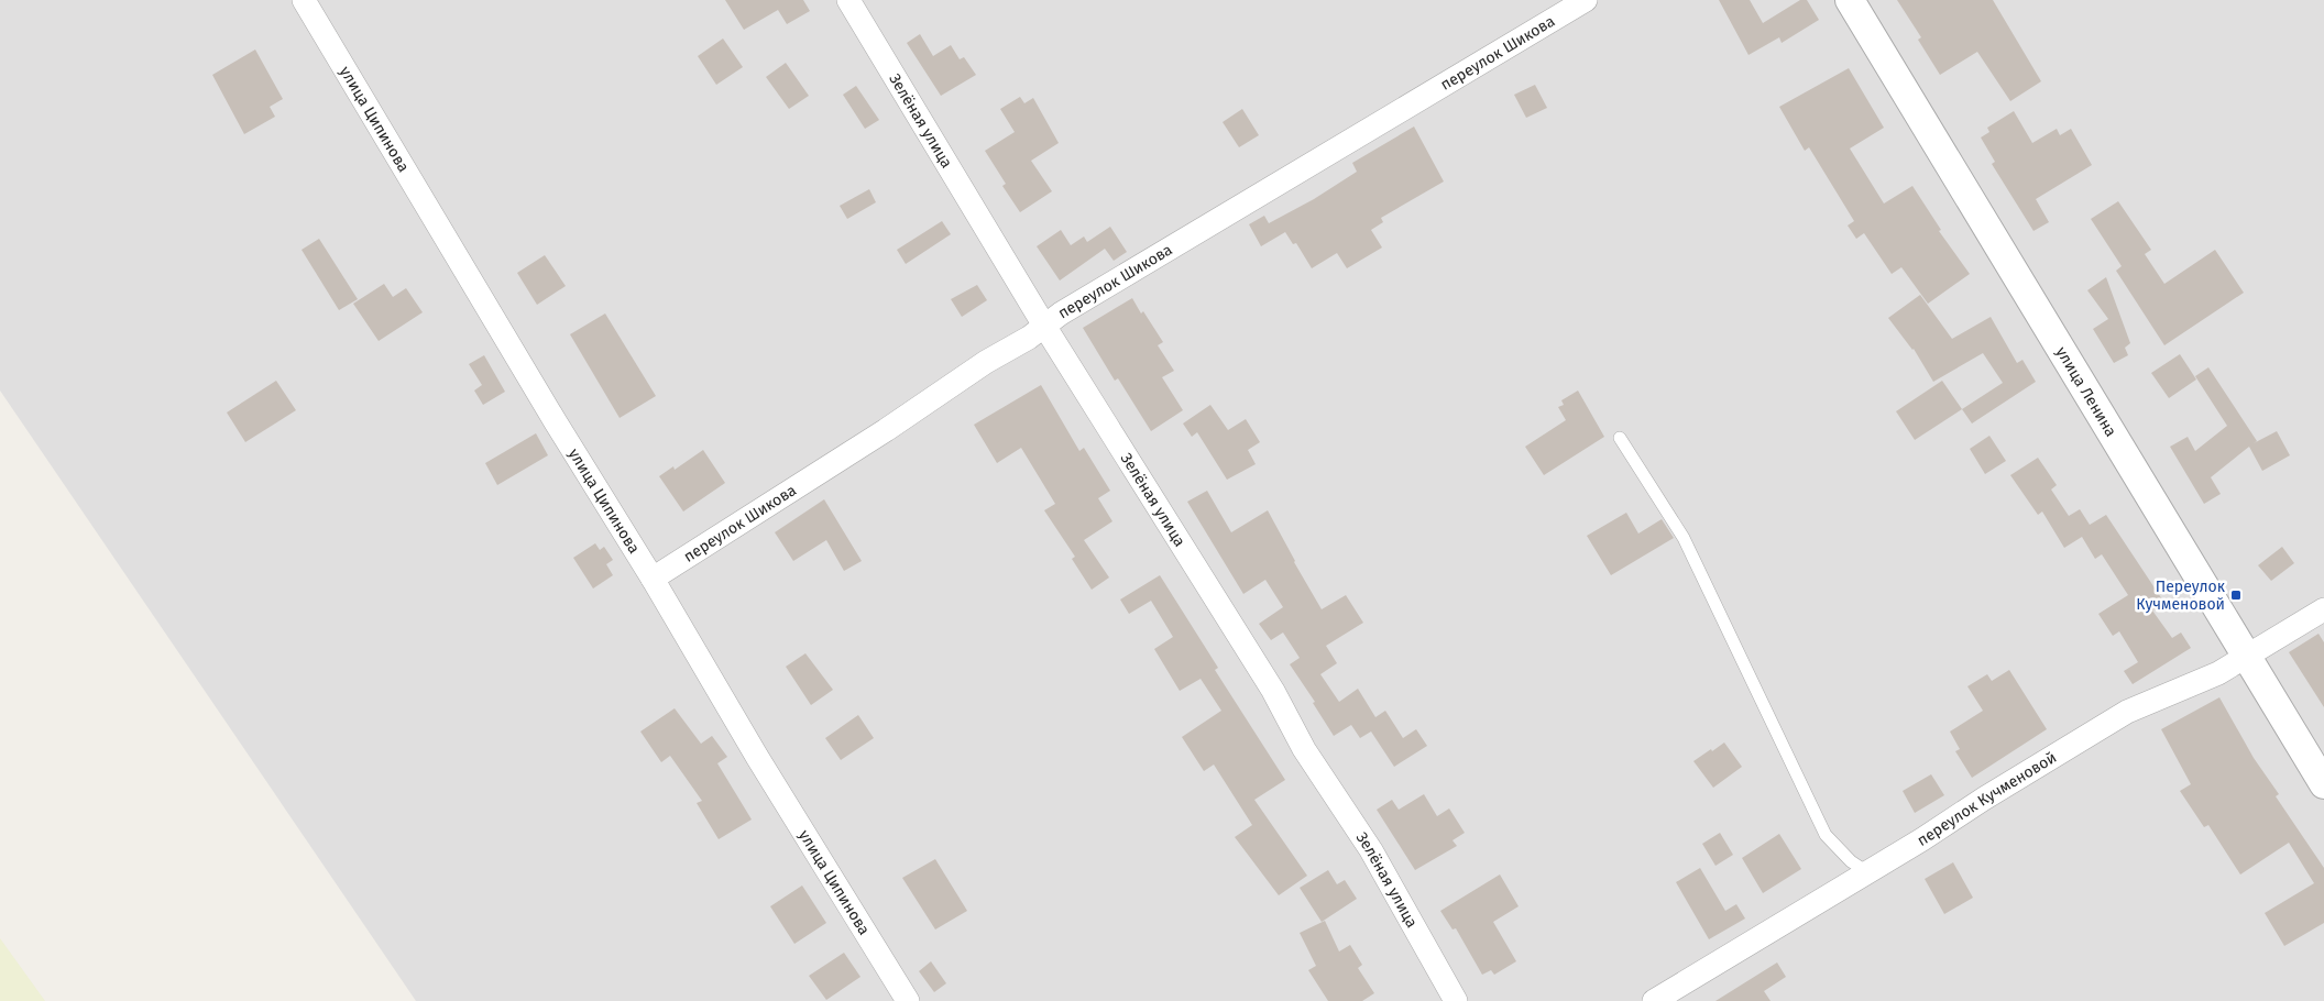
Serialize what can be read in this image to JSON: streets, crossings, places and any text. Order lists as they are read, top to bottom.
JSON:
{
  "streets": {
    "street": [
      "переулок Шикова",
      "улица Ципинова",
      "Зелёная улица",
      "улица Ленина",
      "переулок Кучменовой"
    ]
  },
  "crossings": [
    ["переулок Шикова", "улица Ципинова"],
    ["переулок Шикова", "Зелёная улица"],
    ["улица Ленина", "переулок Кучменовой"]
  ],
  "places": {
    "transit": ["Переулок Кучменовой"]
  }
}
